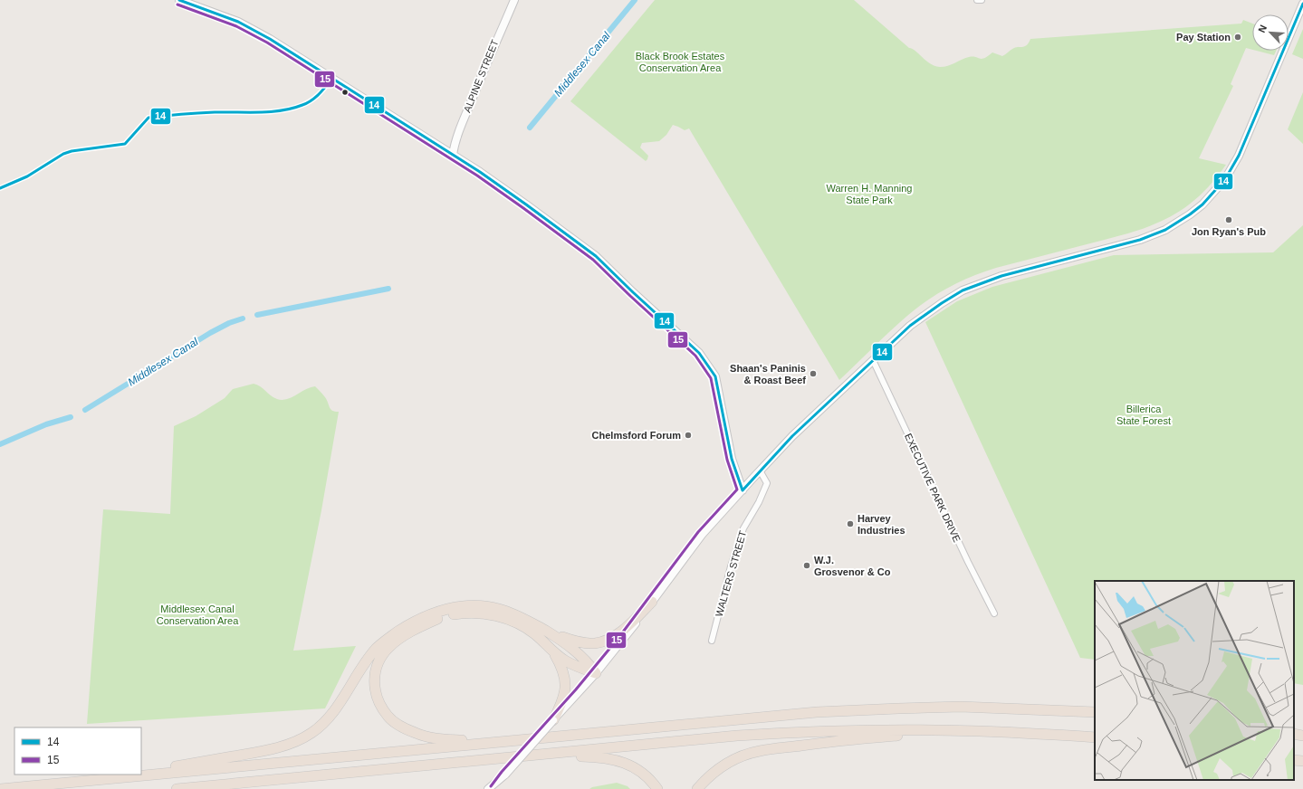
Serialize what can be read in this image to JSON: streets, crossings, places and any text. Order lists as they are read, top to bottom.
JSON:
{
  "streets": {
    "main road": ["ALPINE STREET"],
    "street": ["EXECUTIVE PARK DRIVE", "WALTERS STREET"]
  },
  "water": ["Middlesex Canal"],
  "parks": [
    "Black Brook Estates Conservation Area",
    "Warren H. Manning State Park",
    "Billerica State Forest",
    "Middlesex Canal Conservation Area"
  ],
  "places": [
    "Pay Station",
    "Jon Ryan's Pub",
    "Shaan's Paninis & Roast Beef",
    "Chelmsford Forum",
    "Harvey Industries",
    "W.J. Grosvenor & Co"
  ],
  "lines": ["transit line 14", "transit line 15"],
  "legend": ["14", "15"],
  "north": "top left"
}
